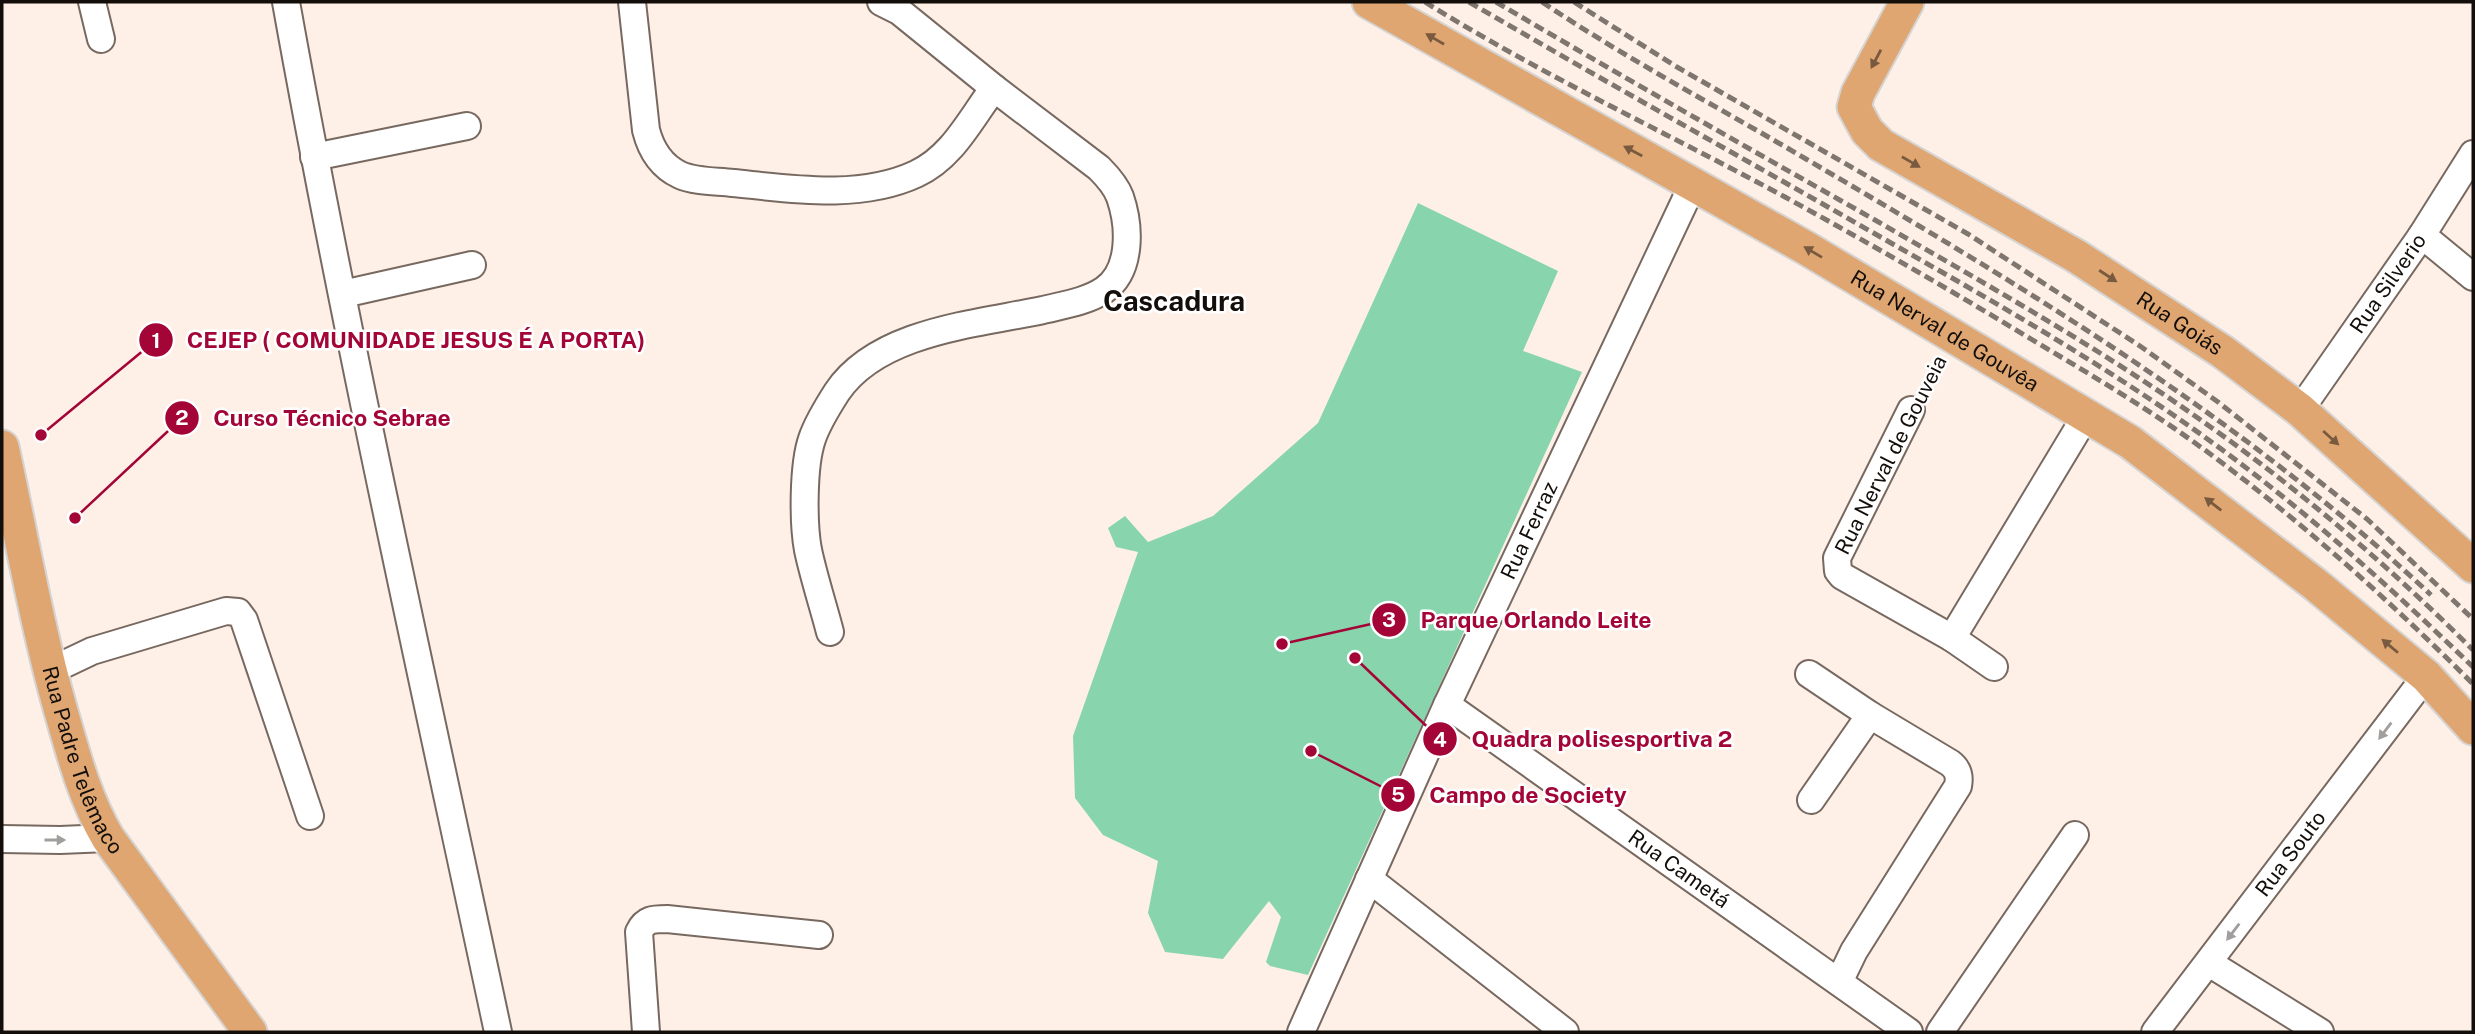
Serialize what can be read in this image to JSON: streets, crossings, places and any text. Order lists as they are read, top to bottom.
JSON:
{
  "streets": {
    "main road": ["Rua Goiás", "Rua Nerval de Gouvêa", "Rua Padre Telêmaco"],
    "street": [
      "Rua Silverio",
      "Rua Nerval de Gouveia",
      "Rua Ferraz",
      "Rua Souto",
      "Rua Cametá"
    ]
  },
  "crossings": [
    ["Rua Silverio", "Rua Goiás"],
    ["Rua Nerval de Gouvêa", "Rua Nerval de Gouveia"],
    ["Rua Nerval de Gouvêa", "Rua Ferraz"],
    ["Rua Nerval de Gouvêa", "Rua Souto"],
    ["Rua Ferraz", "Rua Cametá"]
  ],
  "one_way": ["Rua Goiás", "Rua Nerval de Gouvêa", "Rua Souto"],
  "districts": ["Cascadura"],
  "places": [
    "CEJEP ( COMUNIDADE JESUS É A PORTA)",
    "Curso Técnico Sebrae",
    "Parque Orlando Leite",
    "Quadra polisesportiva 2",
    "Campo de Society"
  ]
}
